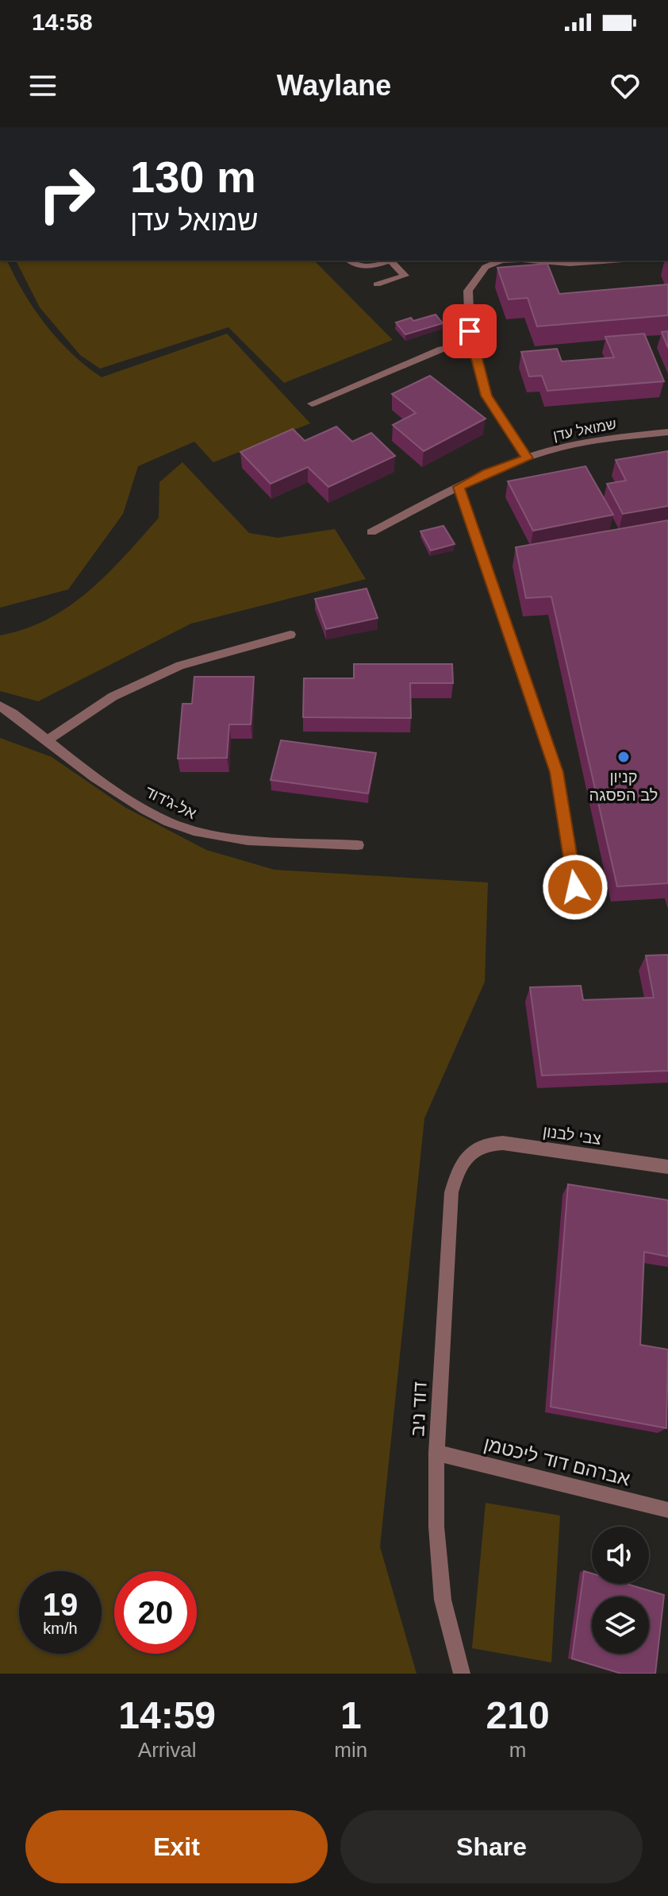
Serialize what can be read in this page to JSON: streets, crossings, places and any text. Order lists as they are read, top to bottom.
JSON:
{
  "streets": {
    "street": [
      "שמואל עדן",
      "אל-ג'דוד",
      "צבי לבנון",
      "דוד ניב",
      "אברהם דוד ליכטמן"
    ]
  },
  "crossings": [
    ["צבי לבנון", "דוד ניב"],
    ["דוד ניב", "אברהם דוד ליכטמן"]
  ],
  "places": ["קניון לב הפסגה"],
  "page": {
    "status": "14:58",
    "header": "Waylane",
    "turn": ["130 m", "שמואל עדן"],
    "speed": "19 km/h",
    "limit": "20",
    "eta": [
      "14:59",
      "Arrival",
      "1",
      "min",
      "210",
      "m"
    ],
    "buttons": ["Exit", "Share"]
  }
}
